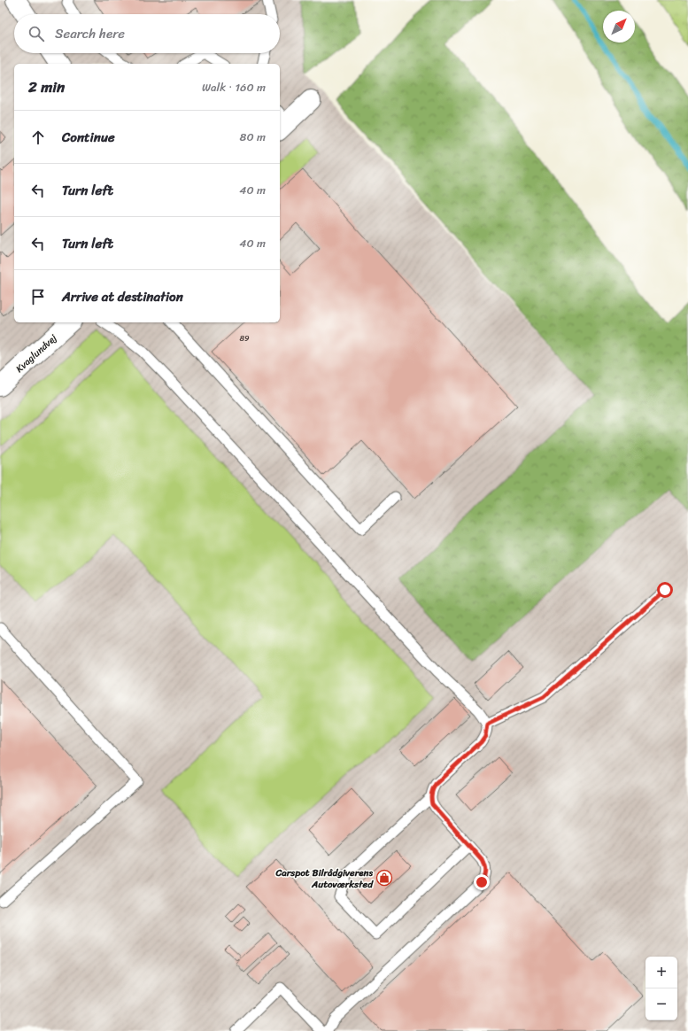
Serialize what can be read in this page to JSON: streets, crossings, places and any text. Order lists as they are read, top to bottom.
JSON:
{
  "streets": {
    "street": ["Kvaglundvej"]
  },
  "places": {
    "shop": ["Carspot Bilrådgiverens Autoværksted"]
  },
  "house_numbers": ["89"],
  "north": "top right",
  "page": {
    "search": "Search here",
    "heading": ["2 min", "Walk · 160 m"],
    "list": [
      ["Continue", "80 m"],
      ["Turn left", "40 m"],
      ["Turn left", "40 m"],
      "Arrive at destination"
    ],
    "map_buttons": ["+", "−"]
  }
}
